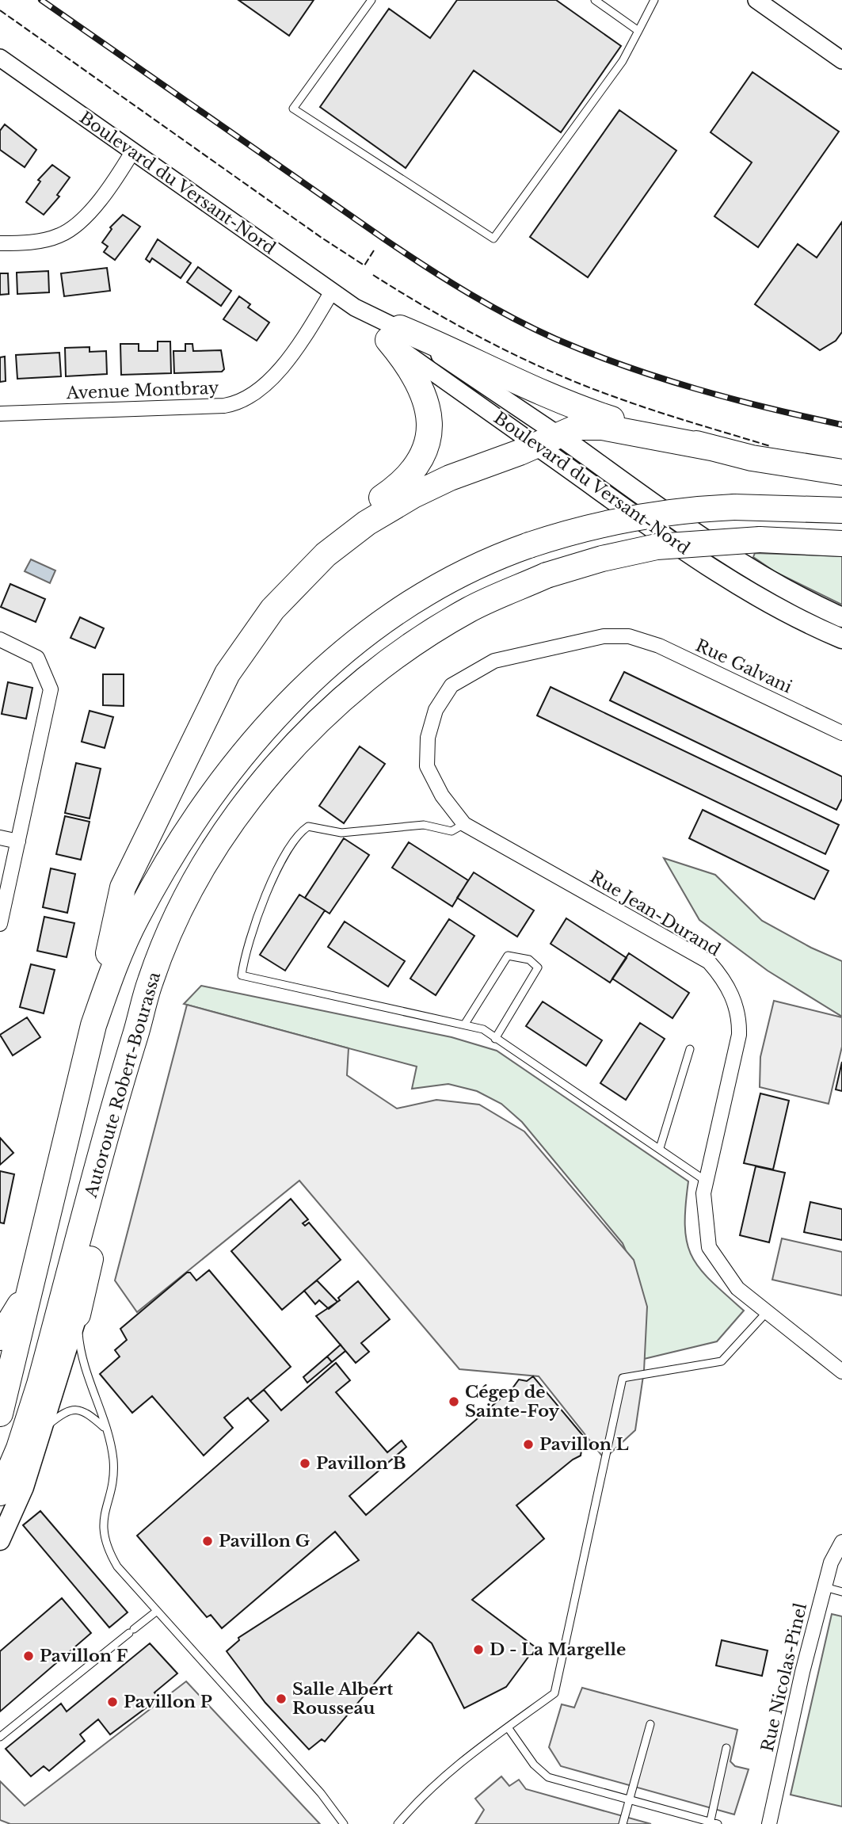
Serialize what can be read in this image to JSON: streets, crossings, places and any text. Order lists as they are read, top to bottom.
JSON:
{
  "streets": {
    "highway": ["Autoroute Robert-Bourassa"],
    "main road": ["Boulevard du Versant-Nord"],
    "street": [
      "Avenue Montbray",
      "Rue Galvani",
      "Rue Jean-Durand",
      "Rue Nicolas-Pinel"
    ]
  },
  "crossings": [
    ["Boulevard du Versant-Nord", "Avenue Montbray"],
    ["Rue Galvani", "Rue Jean-Durand"]
  ],
  "places": [
    "Cégep de Sainte-Foy",
    "Pavillon L",
    "Pavillon B",
    "Pavillon G",
    "D - La Margelle",
    "Pavillon F",
    "Salle Albert Rousseau",
    "Pavillon P"
  ]
}
